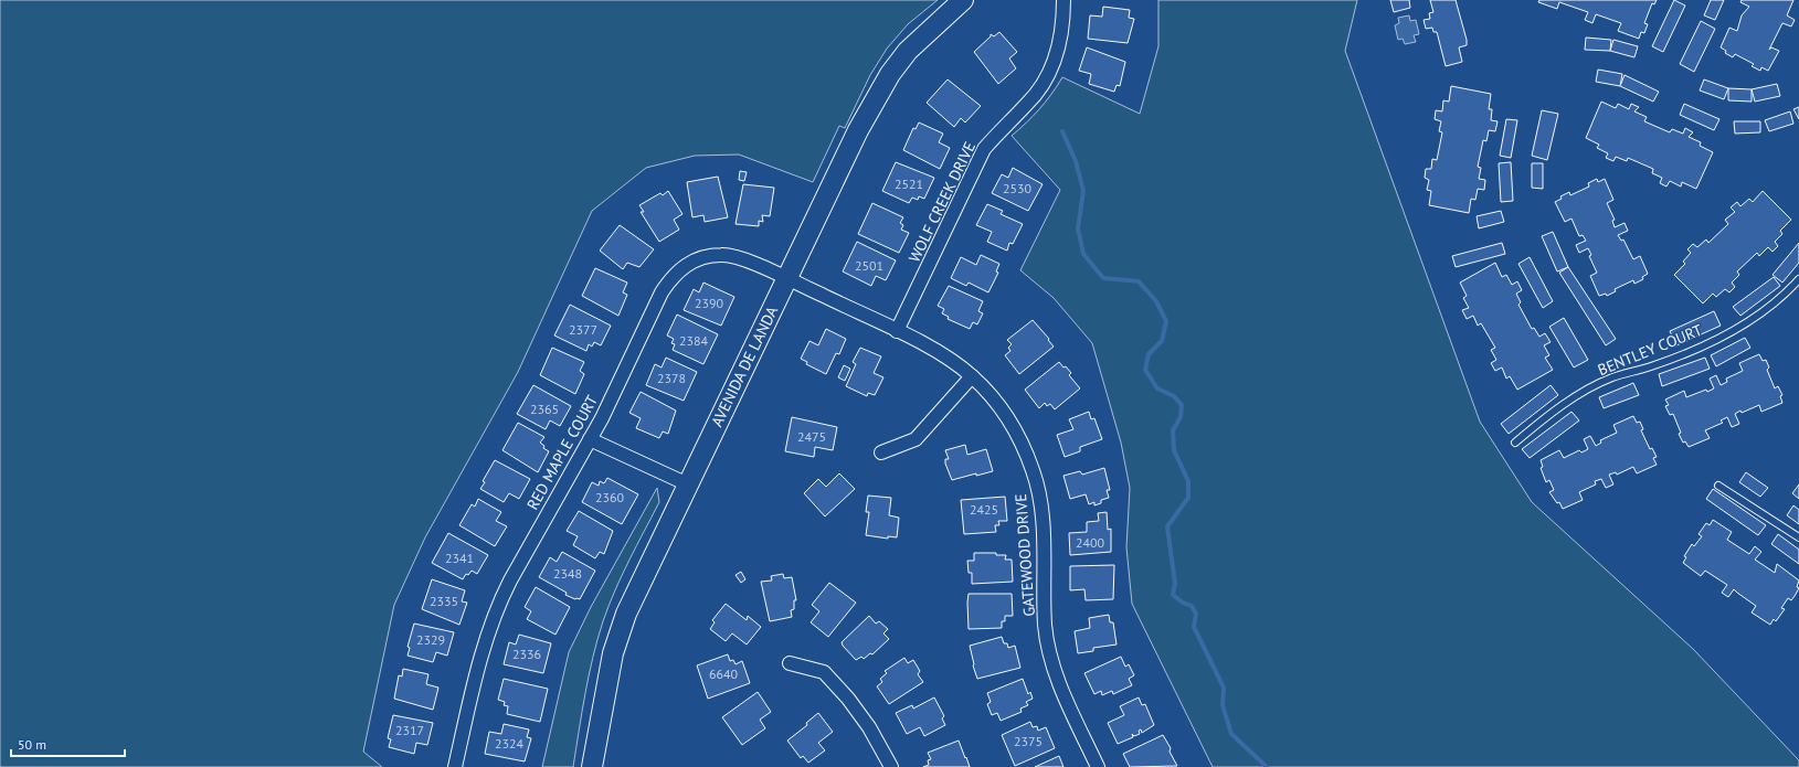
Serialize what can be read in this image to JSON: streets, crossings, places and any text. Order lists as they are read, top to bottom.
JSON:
{
  "streets": {
    "street": [
      "WOLF CREEK DRIVE",
      "AVENIDA DE LANDA",
      "RED MAPLE COURT",
      "GATEWOOD DRIVE"
    ],
    "lane": ["BENTLEY COURT"]
  },
  "crossings": [
    ["WOLF CREEK DRIVE", "GATEWOOD DRIVE"],
    ["AVENIDA DE LANDA", "RED MAPLE COURT"],
    ["AVENIDA DE LANDA", "GATEWOOD DRIVE"],
    ["RED MAPLE COURT", "GATEWOOD DRIVE"]
  ],
  "house_numbers": [
    "2521",
    "2530",
    "2501",
    "2390",
    "2377",
    "2384",
    "2378",
    "2365",
    "2475",
    "2360",
    "2425",
    "2400",
    "2341",
    "2348",
    "2335",
    "2329",
    "2336",
    "6640",
    "2317",
    "2375",
    "2324"
  ],
  "scale_bar": "50 m"
}
